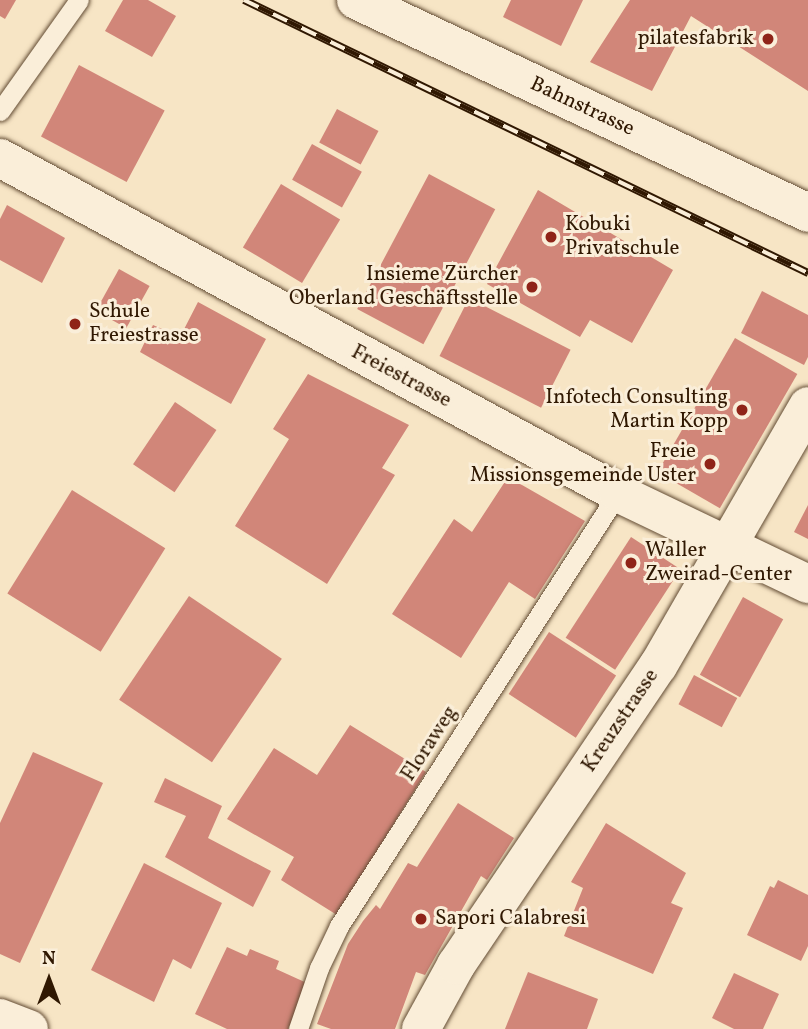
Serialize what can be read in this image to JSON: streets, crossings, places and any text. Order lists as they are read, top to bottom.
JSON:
{
  "streets": {
    "street": ["Bahnstrasse", "Freiestrasse", "Kreuzstrasse"],
    "lane": ["Floraweg"]
  },
  "crossings": [
    ["Freiestrasse", "Kreuzstrasse"],
    ["Freiestrasse", "Floraweg"]
  ],
  "places": [
    "pilatesfabrik",
    "Kobuki Privatschule",
    "Insieme Zürcher Oberland Geschäftsstelle",
    "Schule Freiestrasse",
    "Infotech Consulting Martin Kopp",
    "Freie Missionsgemeinde Uster",
    "Waller Zweirad-Center",
    "Sapori Calabresi"
  ],
  "north": "top"
}
